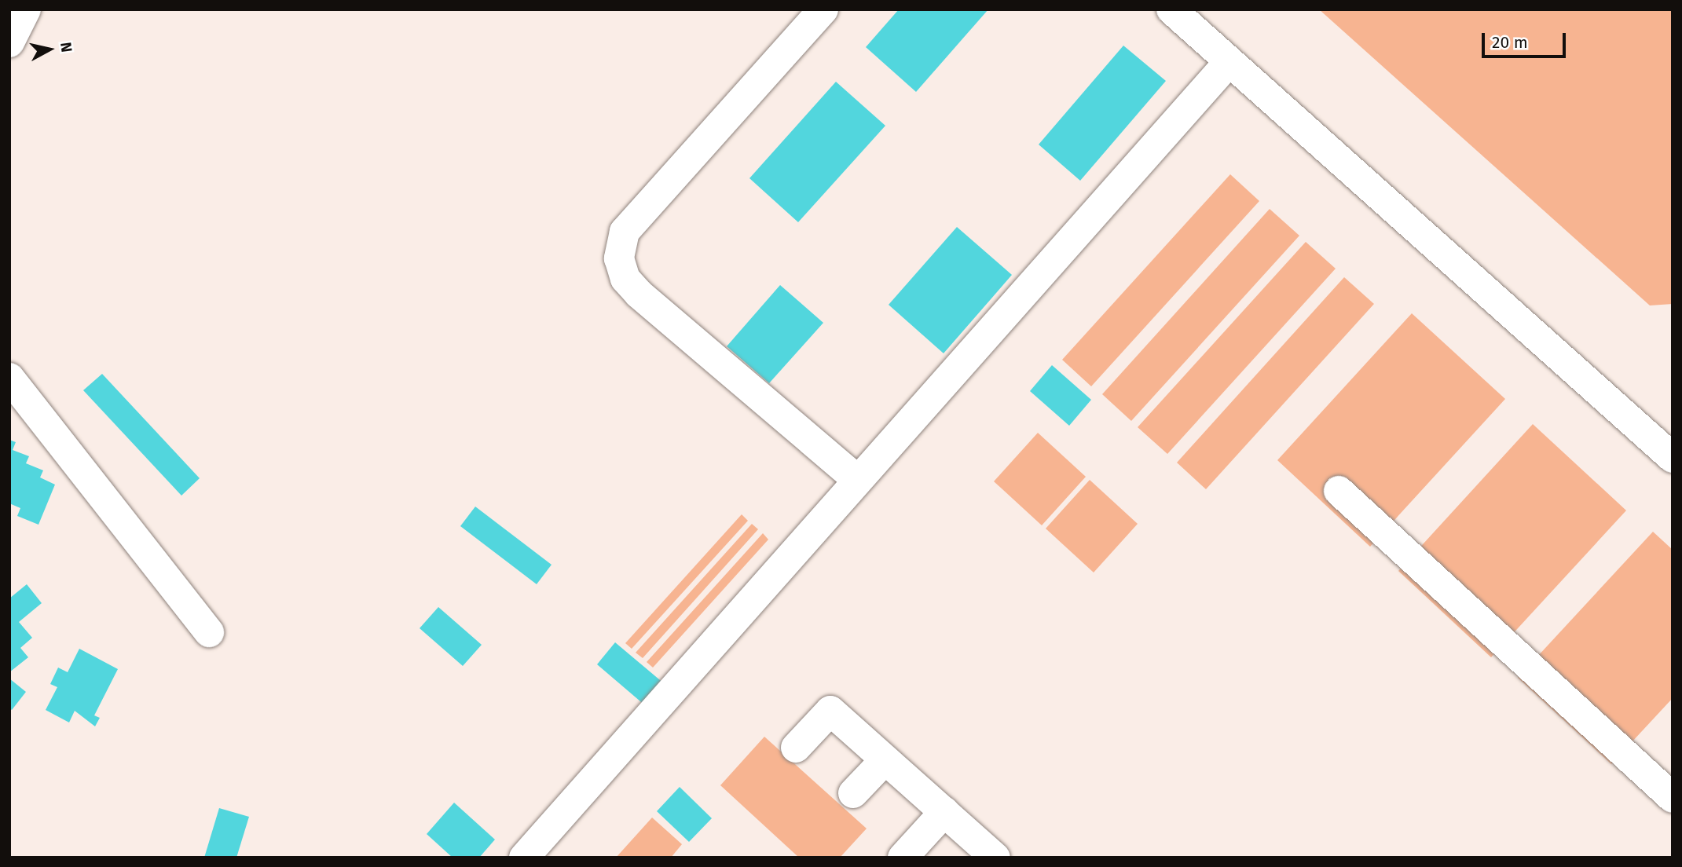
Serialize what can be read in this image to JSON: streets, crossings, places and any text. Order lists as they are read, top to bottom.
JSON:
{
  "scale_bar": "20 m",
  "north": "right"
}
